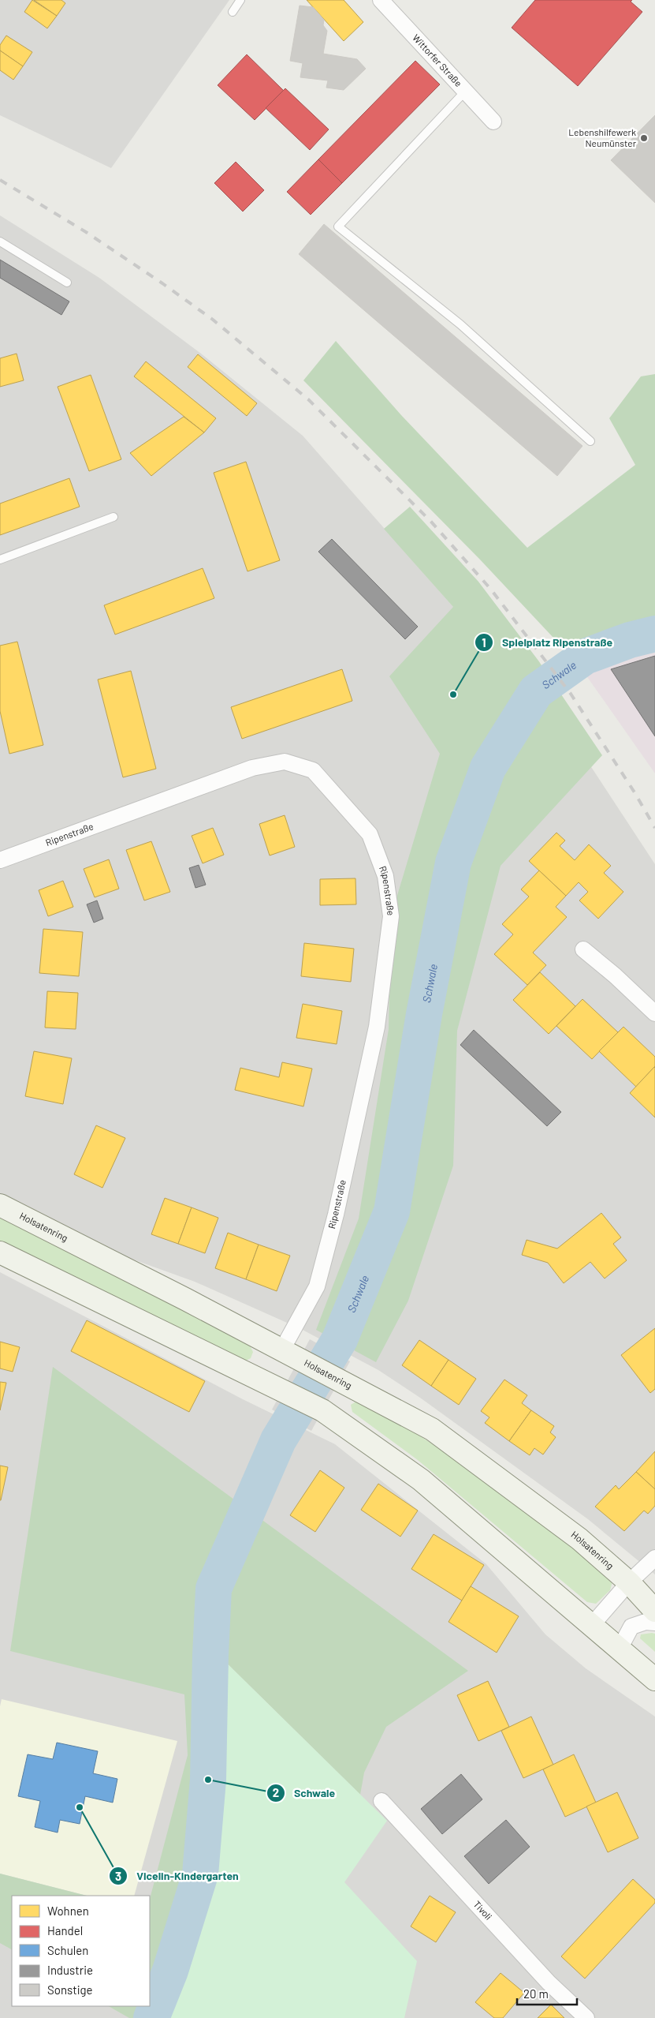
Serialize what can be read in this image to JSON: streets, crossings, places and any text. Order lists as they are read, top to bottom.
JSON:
{
  "streets": {
    "main road": ["Holsatenring"],
    "street": ["Wittorfer Straße", "Ripenstraße", "Tivoli"]
  },
  "crossings": [
    ["Ripenstraße", "Holsatenring"]
  ],
  "water": ["Schwale"],
  "places": [
    "Lebenshilfewerk Neumünster",
    "Spielplatz Ripenstraße",
    "Schwale",
    "Vicelin-Kindergarten"
  ],
  "legend": [
    "Wohnen",
    "Handel",
    "Schulen",
    "Industrie",
    "Sonstige"
  ],
  "scale_bar": "20 m"
}
